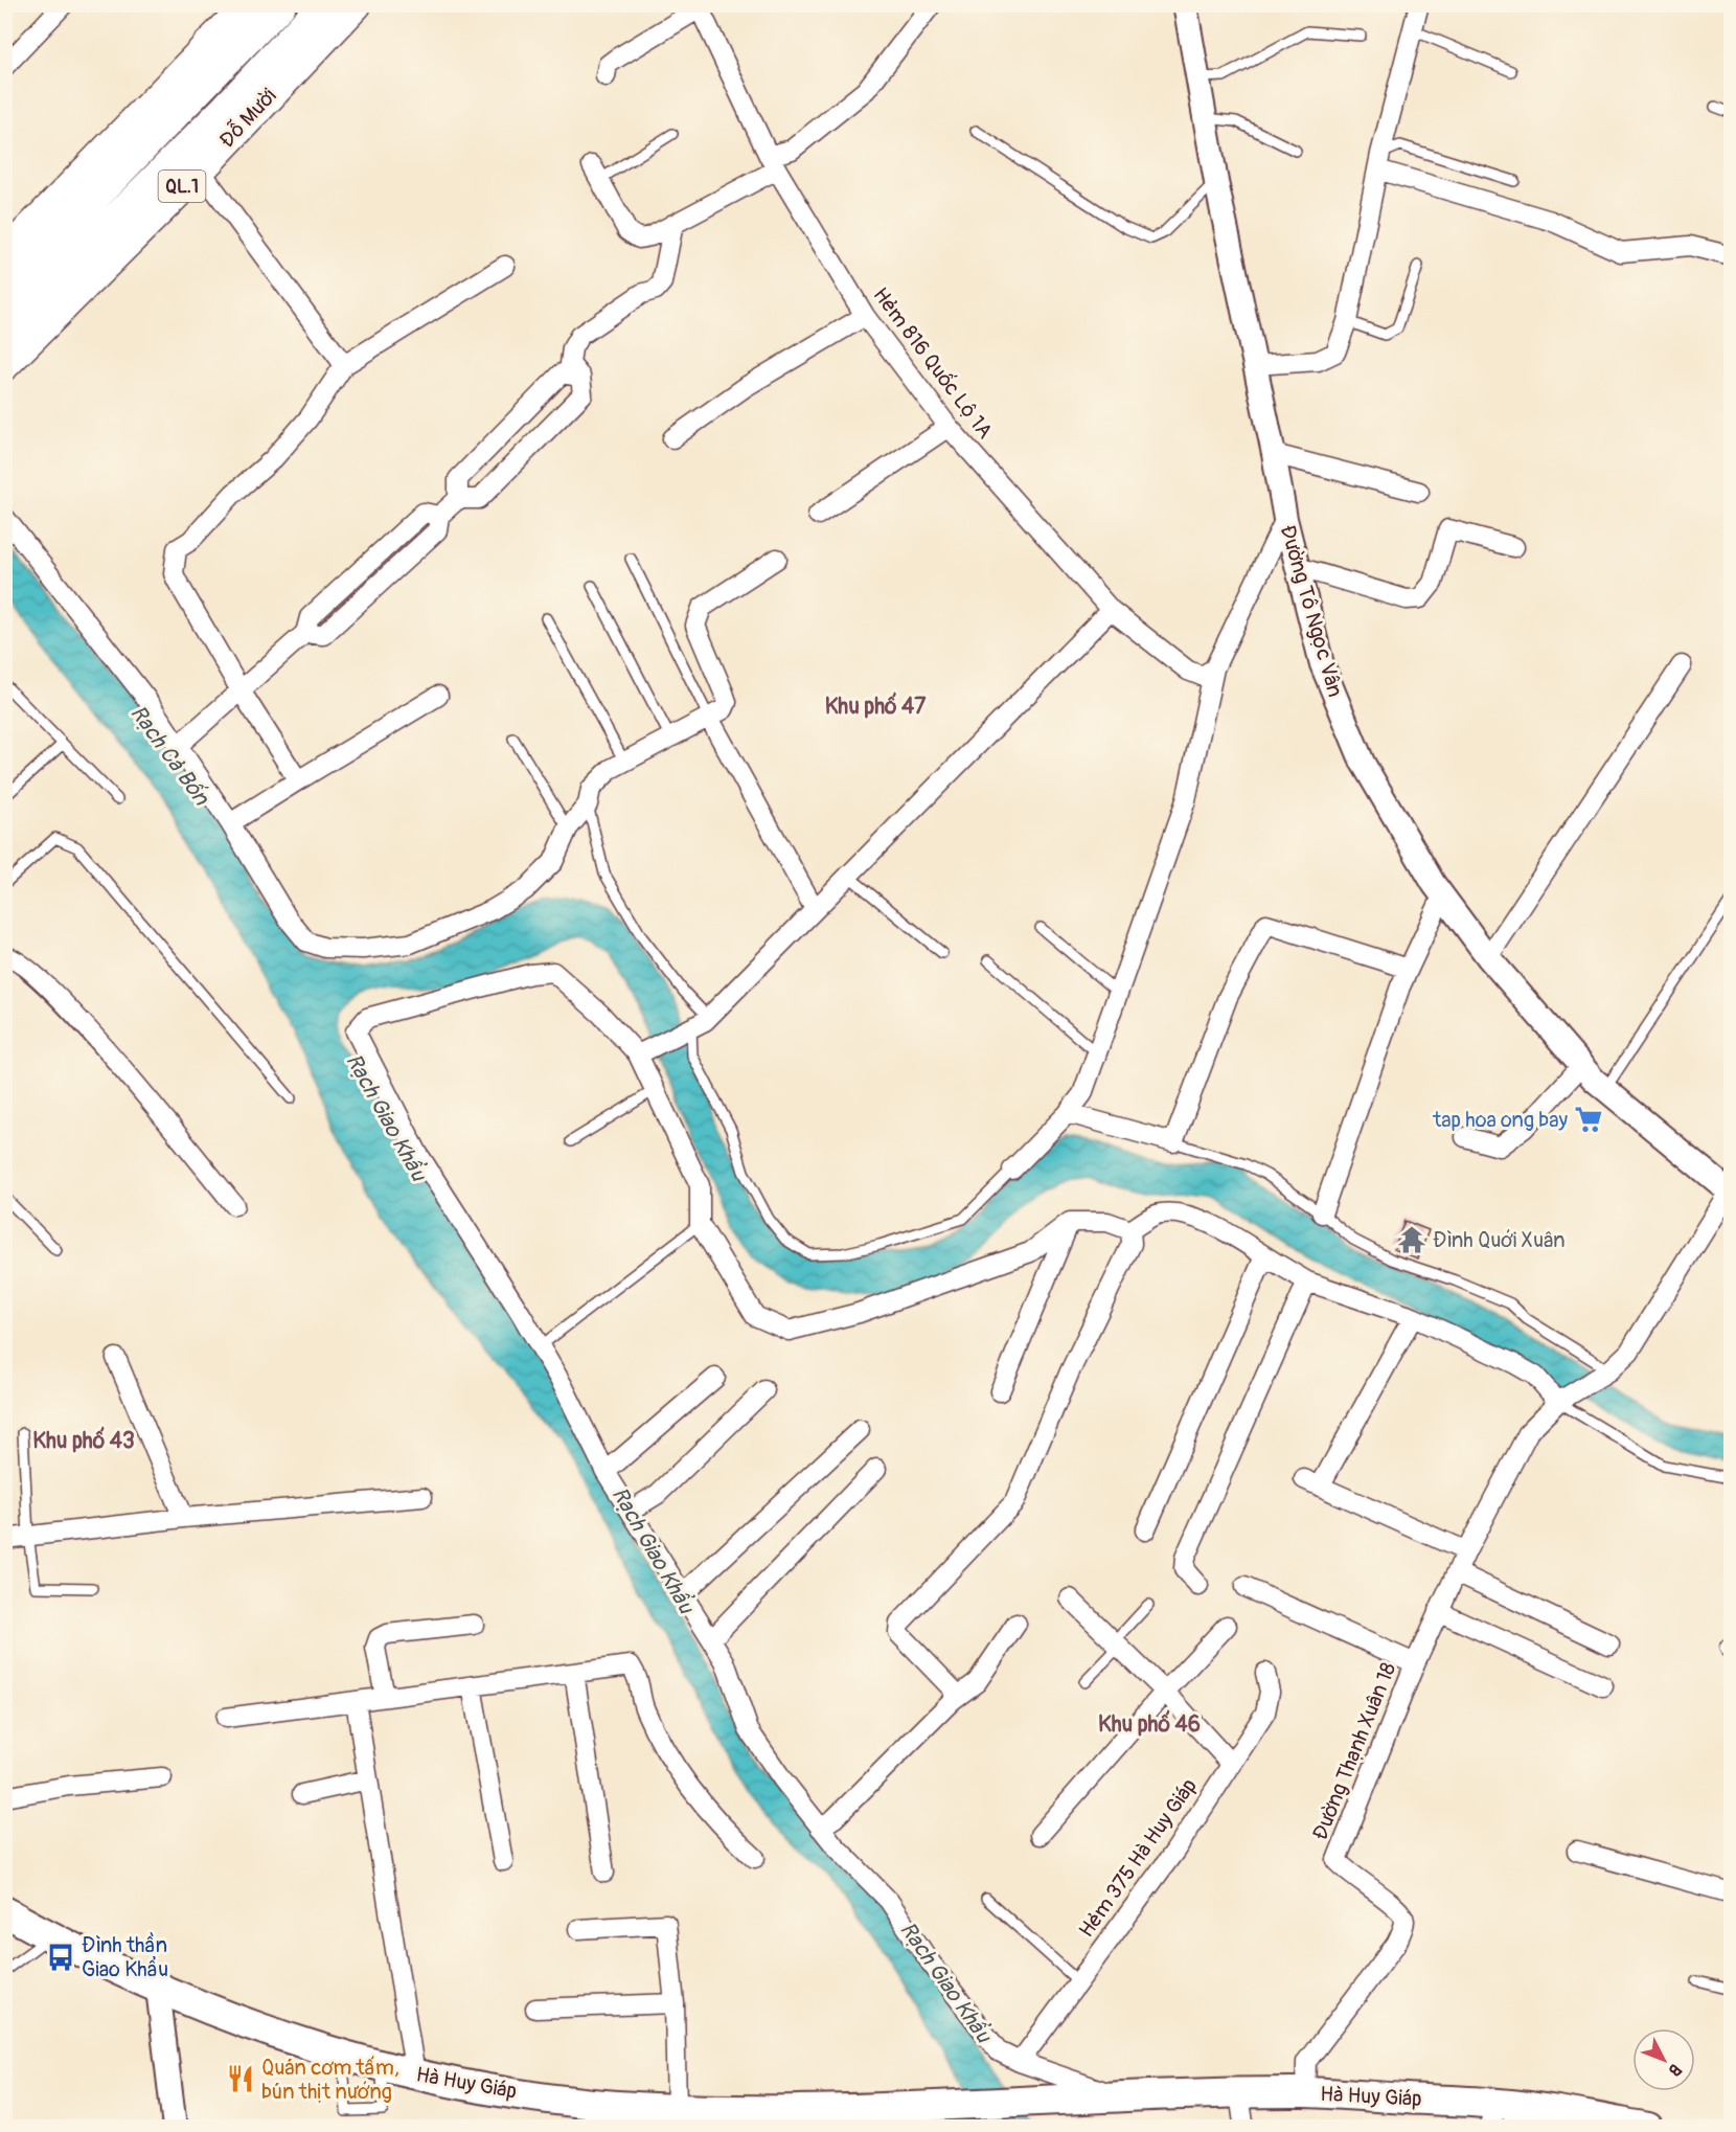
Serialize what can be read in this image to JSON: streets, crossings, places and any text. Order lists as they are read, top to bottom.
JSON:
{
  "streets": {
    "highway": ["Đỗ Mười", "QL.1"],
    "main road": ["Hà Huy Giáp"],
    "street": [
      "Hẻm 816 Quốc Lộ 1A",
      "Đường Tô Ngọc Vân",
      "Đường Thạnh Xuân 18",
      "Hẻm 375 Hà Huy Giáp"
    ]
  },
  "crossings": [
    ["Đường Tô Ngọc Vân", "Đường Thạnh Xuân 18"],
    ["Đường Thạnh Xuân 18", "Hà Huy Giáp"]
  ],
  "districts": ["Khu phố 47", "Khu phố 43", "Khu phố 46"],
  "water": ["Rạch Cả Bốn", "Rạch Giao Khẩu"],
  "places": {
    "supermarket": ["tap hoa ong bay"],
    "temple": ["Đình Quới Xuân"],
    "bus stop": ["Đình thần Giao Khẩu"],
    "restaurant": ["Quán cơm tấm, bún thịt nướng"]
  },
  "north": "bottom right"
}
